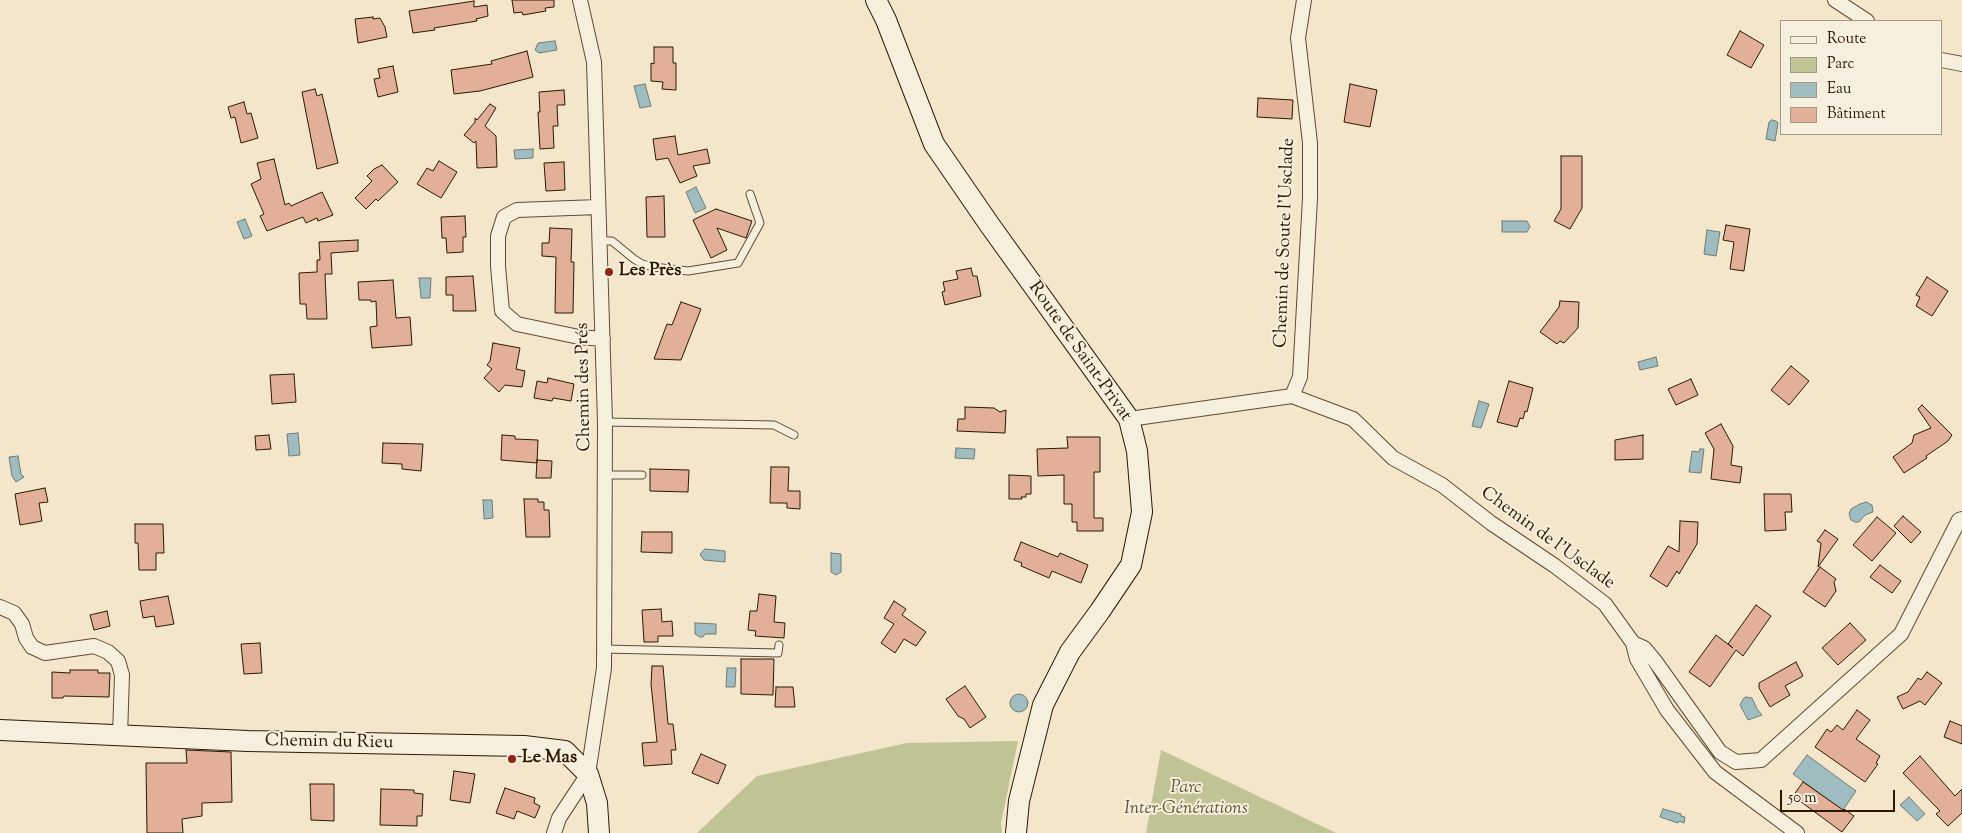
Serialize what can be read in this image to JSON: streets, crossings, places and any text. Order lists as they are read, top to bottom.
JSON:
{
  "streets": {
    "street": [
      "Chemin de Soute l'Usclade",
      "Route de Saint-Privat",
      "Chemin des Prés",
      "Chemin de l'Usclade",
      "Chemin du Rieu"
    ]
  },
  "crossings": [
    ["Chemin de Soute l'Usclade", "Chemin de l'Usclade"],
    ["Route de Saint-Privat", "Chemin de l'Usclade"],
    ["Chemin des Prés", "Chemin du Rieu"]
  ],
  "parks": ["Parc Inter-Générations"],
  "places": ["Les Près", "Le Mas"],
  "legend": [
    "Route",
    "Parc",
    "Eau",
    "Bâtiment"
  ],
  "scale_bar": "50 m"
}
